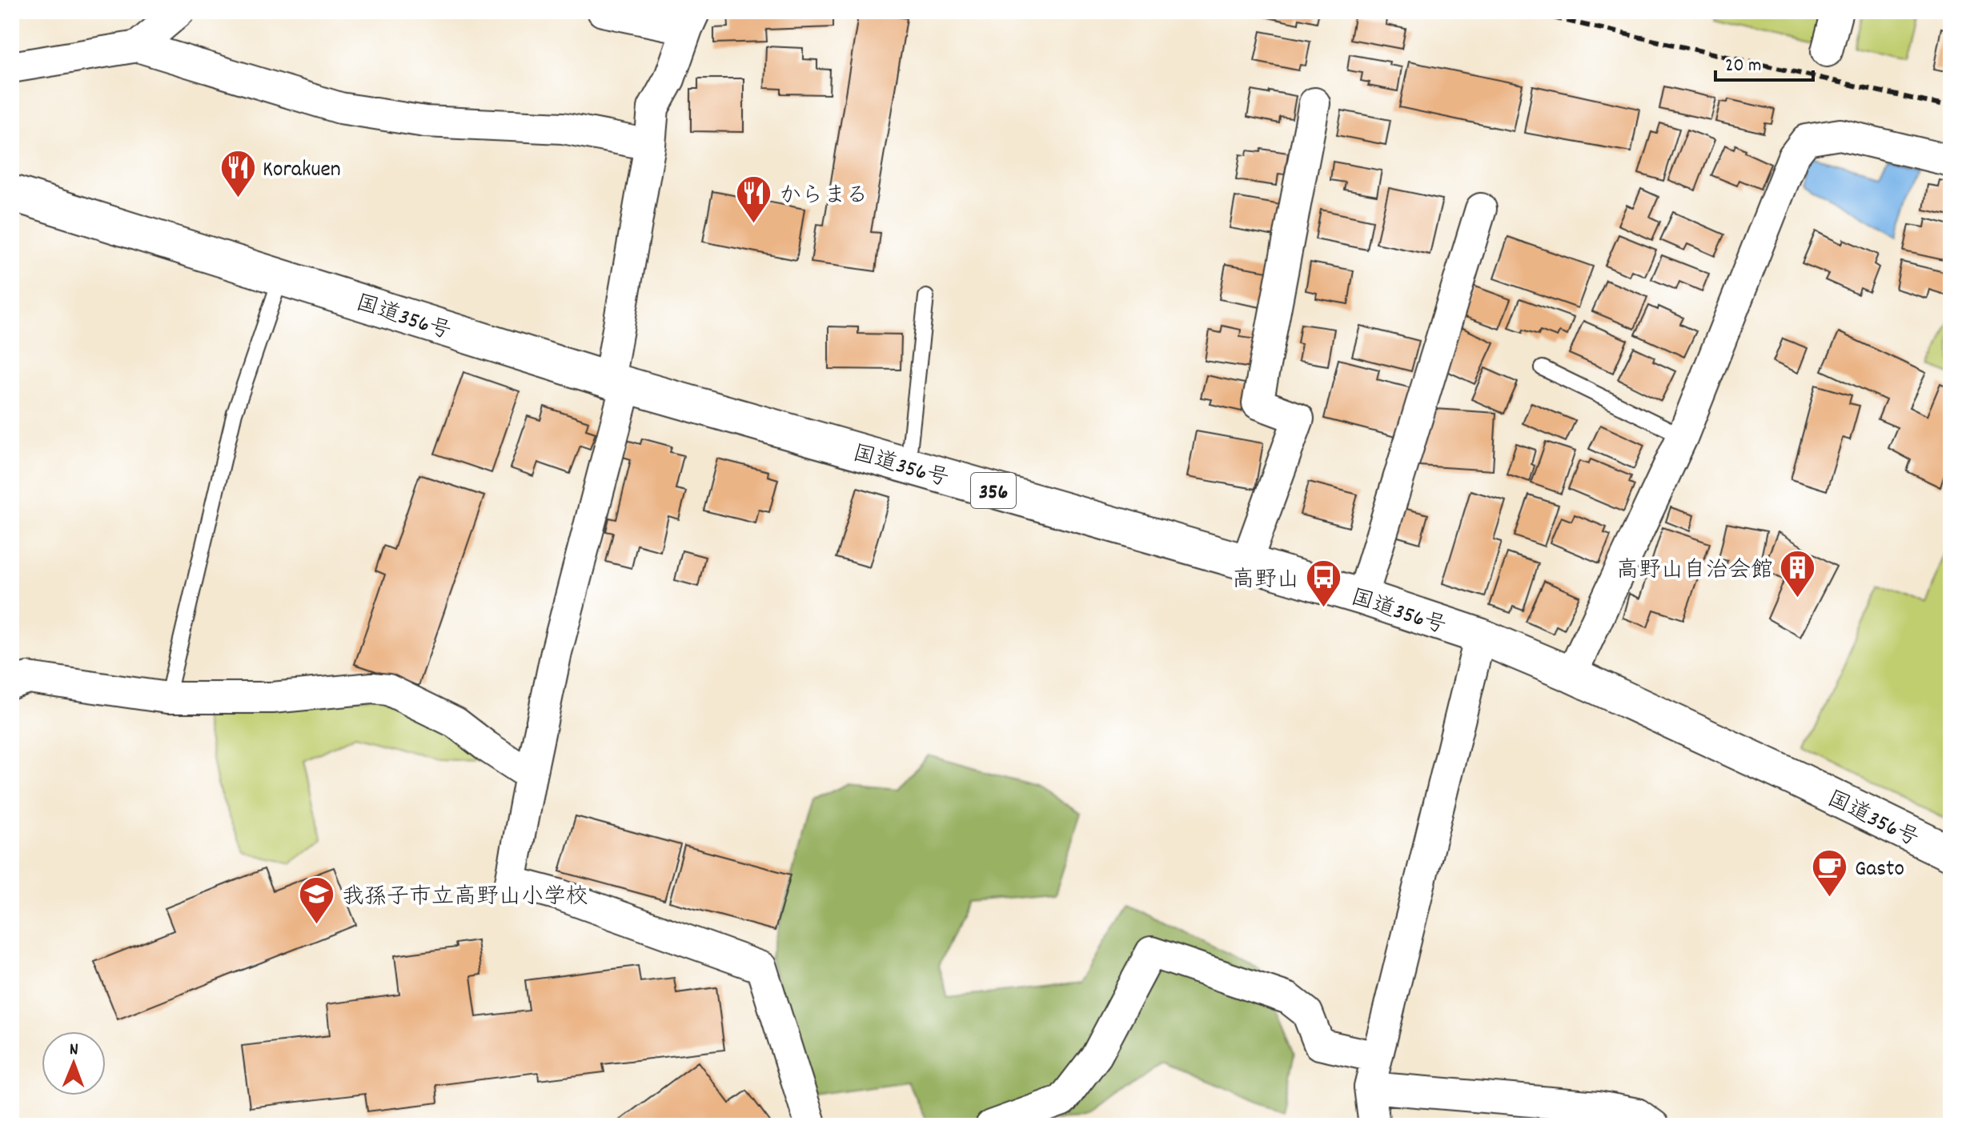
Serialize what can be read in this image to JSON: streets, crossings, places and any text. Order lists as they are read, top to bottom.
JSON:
{
  "streets": {
    "highway": ["国道356号", "356"]
  },
  "places": {
    "restaurant": ["Korakuen", "からまる"],
    "building": ["高野山自治会館"],
    "bus stop": ["高野山"],
    "cafe": ["Gasto"],
    "school or university": ["我孫子市立高野山小学校"]
  },
  "scale_bar": "20 m",
  "north": "top"
}
